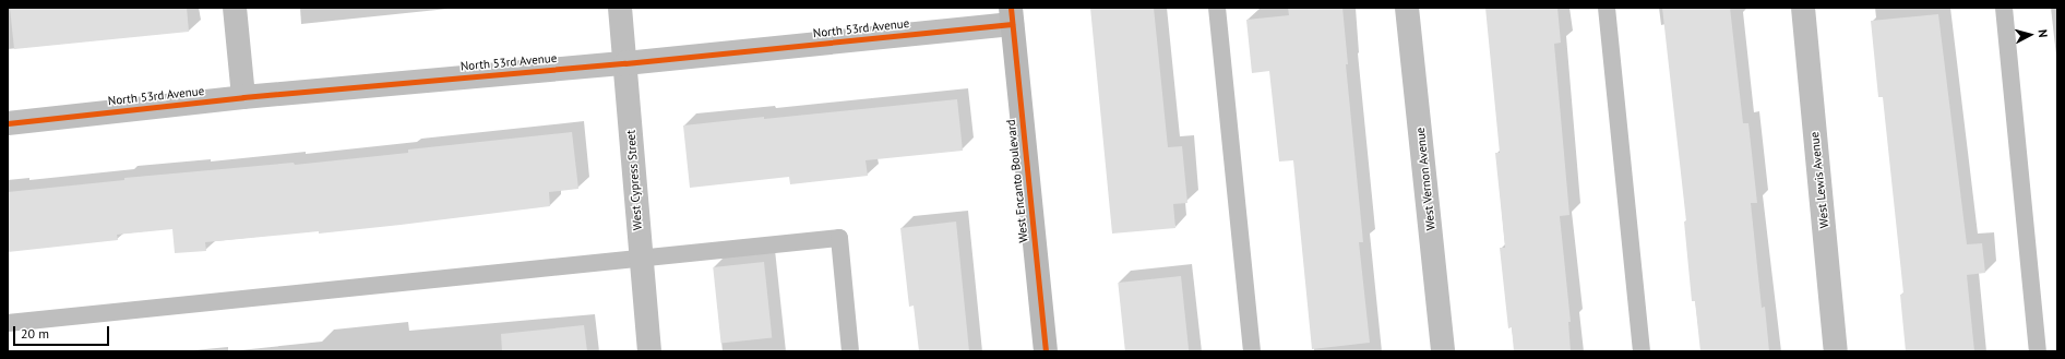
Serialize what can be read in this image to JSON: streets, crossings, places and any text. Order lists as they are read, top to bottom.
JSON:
{
  "streets": {
    "street": [
      "North 53rd Avenue",
      "West Vernon Avenue",
      "West Cypress Street",
      "West Lewis Avenue",
      "West Encanto Boulevard"
    ]
  },
  "crossings": [
    ["North 53rd Avenue", "West Cypress Street"],
    ["North 53rd Avenue", "West Encanto Boulevard"]
  ],
  "scale_bar": "20 m",
  "north": "right"
}
